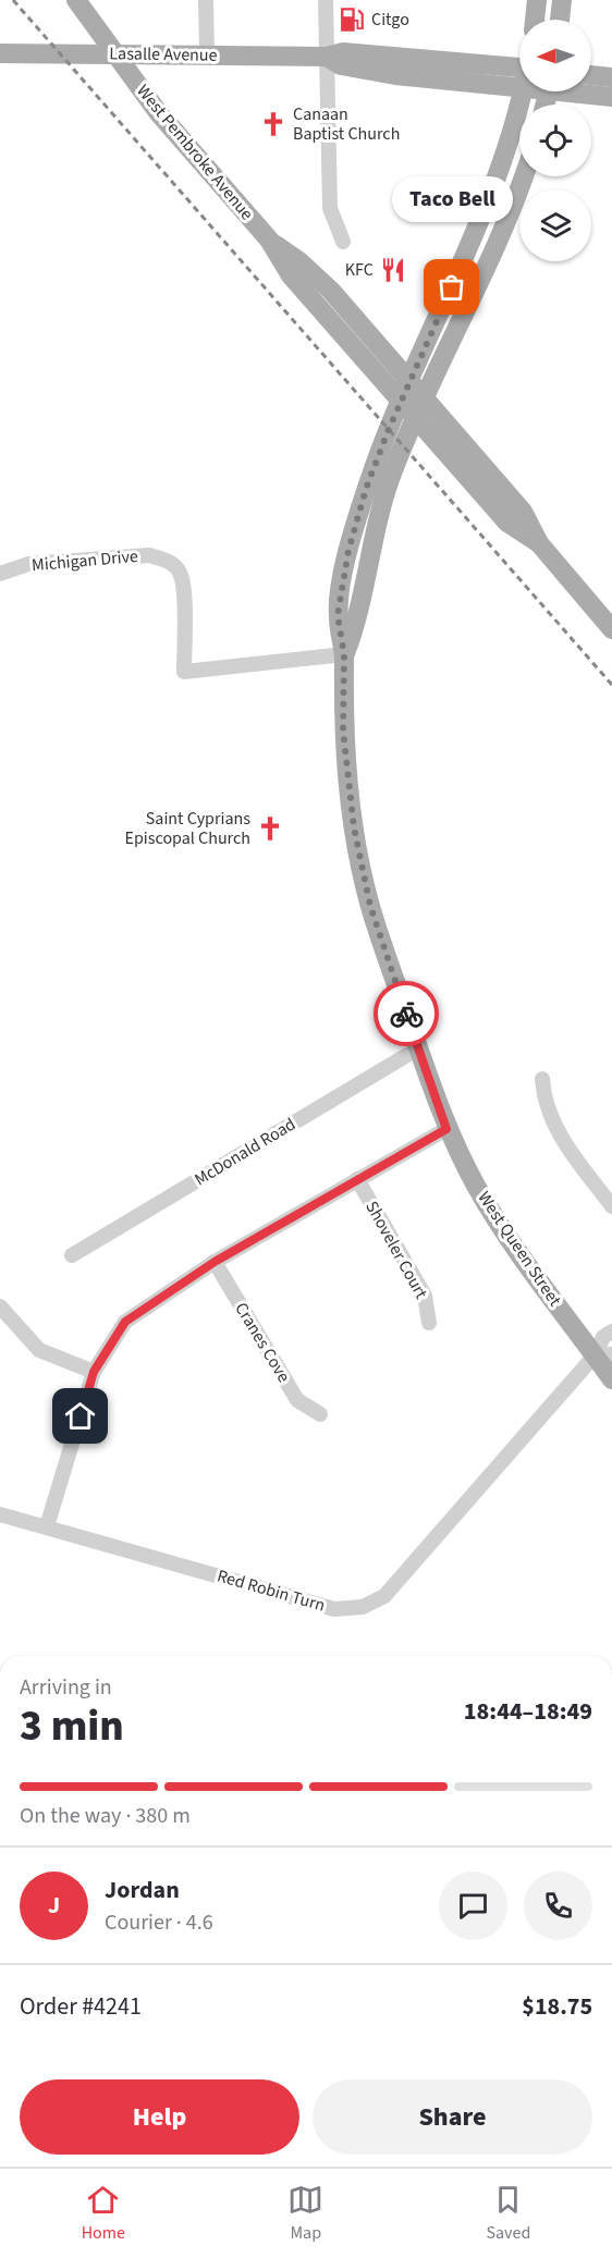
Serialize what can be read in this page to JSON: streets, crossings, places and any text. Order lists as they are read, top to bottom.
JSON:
{
  "streets": {
    "main road": ["Lasalle Avenue", "West Pembroke Avenue", "West Queen Street"],
    "street": [
      "Michigan Drive",
      "McDonald Road",
      "Shoveler Court",
      "Cranes Cove",
      "Red Robin Turn"
    ]
  },
  "crossings": [
    ["Lasalle Avenue", "West Pembroke Avenue"],
    ["West Pembroke Avenue", "West Queen Street"],
    ["Michigan Drive", "West Queen Street"],
    ["McDonald Road", "West Queen Street"],
    ["West Queen Street", "Red Robin Turn"]
  ],
  "places": {
    "fuel station": ["Citgo"],
    "church": ["Canaan Baptist Church", "Saint Cyprians Episcopal Church"],
    "restaurant": ["KFC"],
    "other": ["Taco Bell"]
  },
  "north": "left",
  "page": {
    "bubble": "Taco Bell",
    "heading": ["3 min", "Arriving in", "18:44–18:49"],
    "panel": [
      "Jordan",
      "Courier · 4.6",
      "Order #4241",
      "$18.75"
    ],
    "bar": "On the way · 380 m",
    "round": "J",
    "buttons": ["Help", "Share"],
    "tabs": ["Home", "Map", "Saved"]
  }
}
